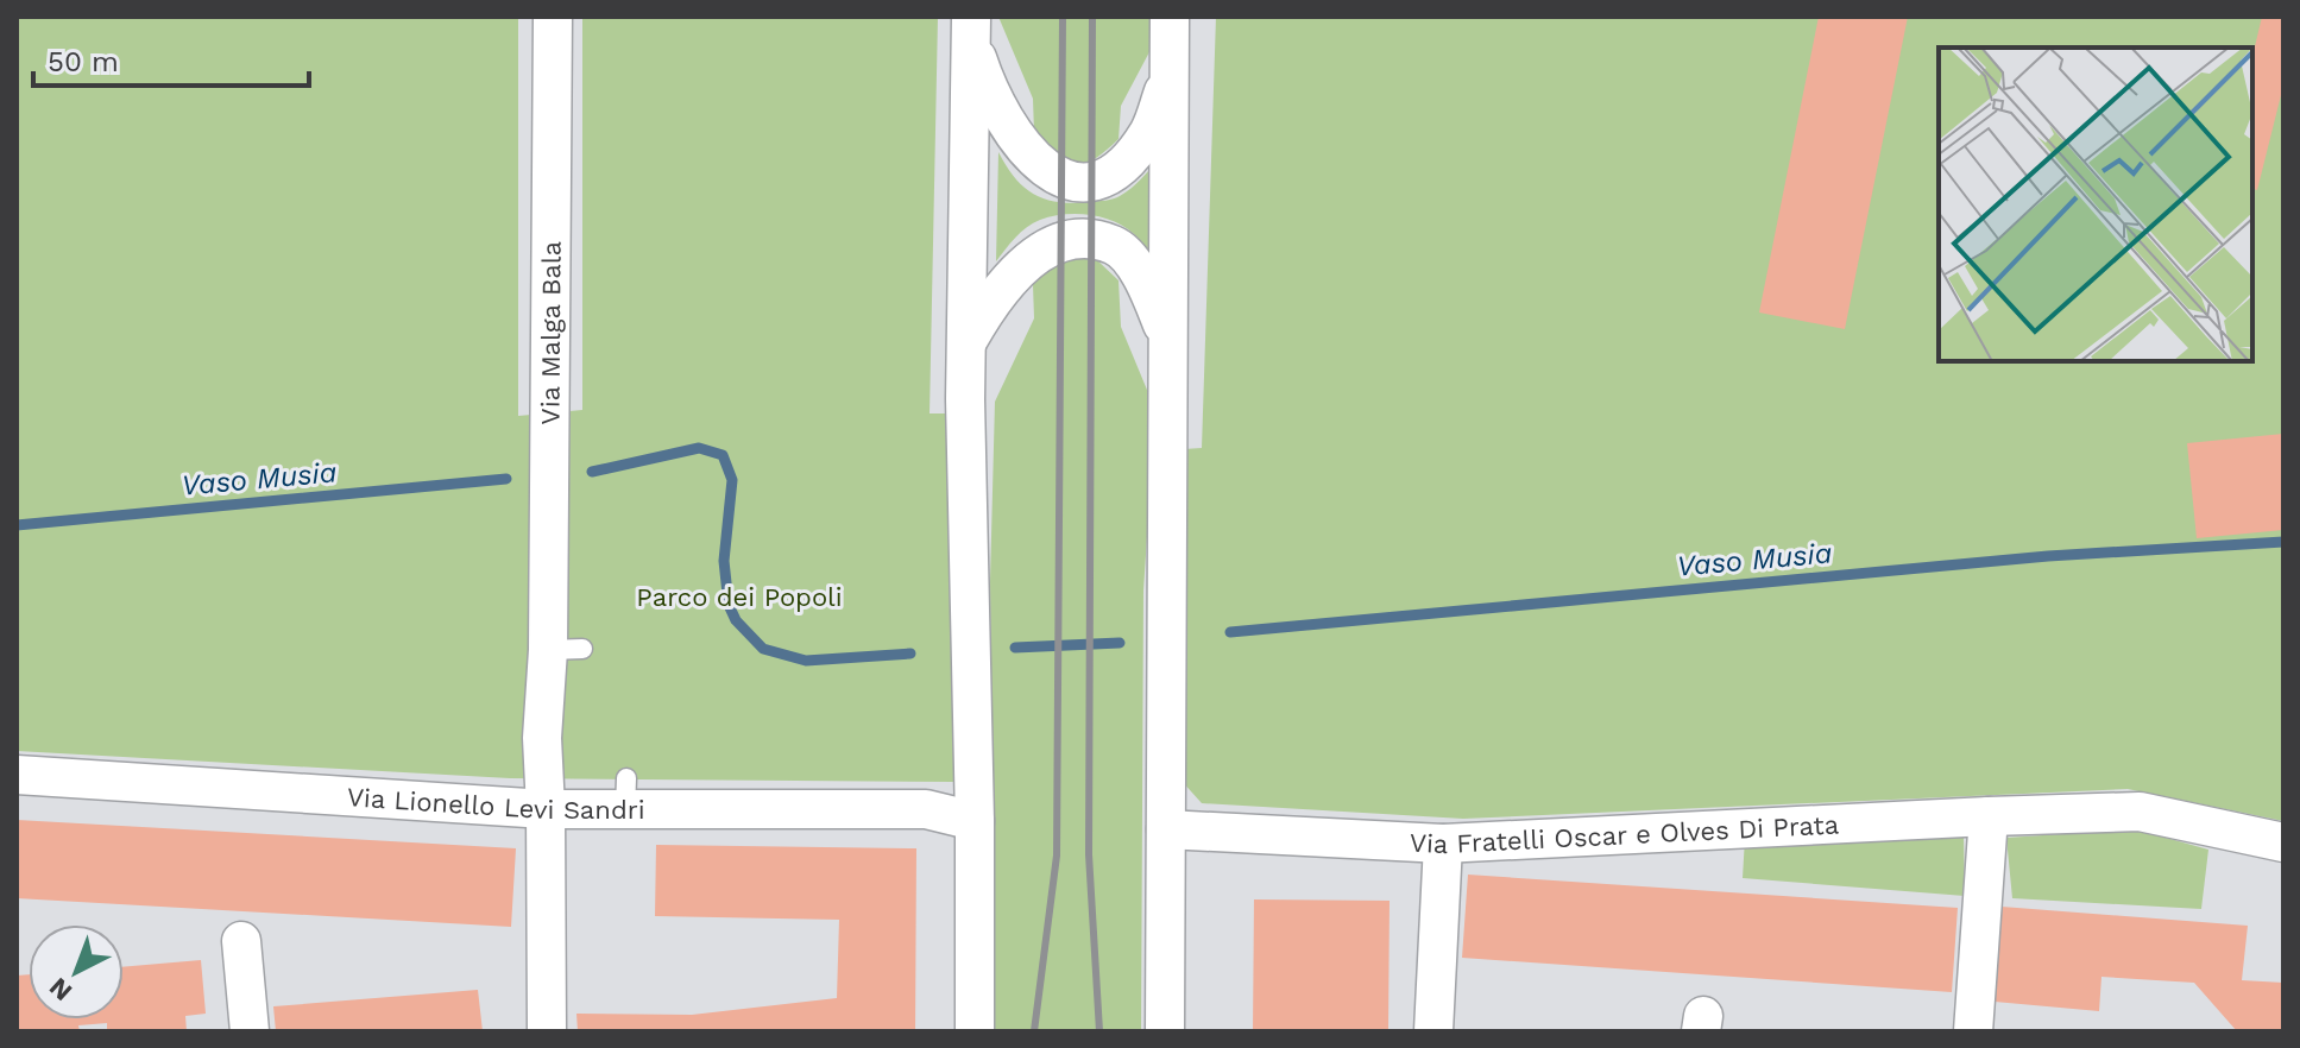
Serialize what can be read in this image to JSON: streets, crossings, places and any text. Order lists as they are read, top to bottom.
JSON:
{
  "streets": {
    "street": ["Via Malga Bala", "Via Lionello Levi Sandri", "Via Fratelli Oscar e Olves Di Prata"]
  },
  "crossings": [
    ["Via Malga Bala", "Via Lionello Levi Sandri"]
  ],
  "water": ["Vaso Musia"],
  "parks": ["Parco dei Popoli"],
  "scale_bar": "50 m",
  "north": "bottom left"
}
